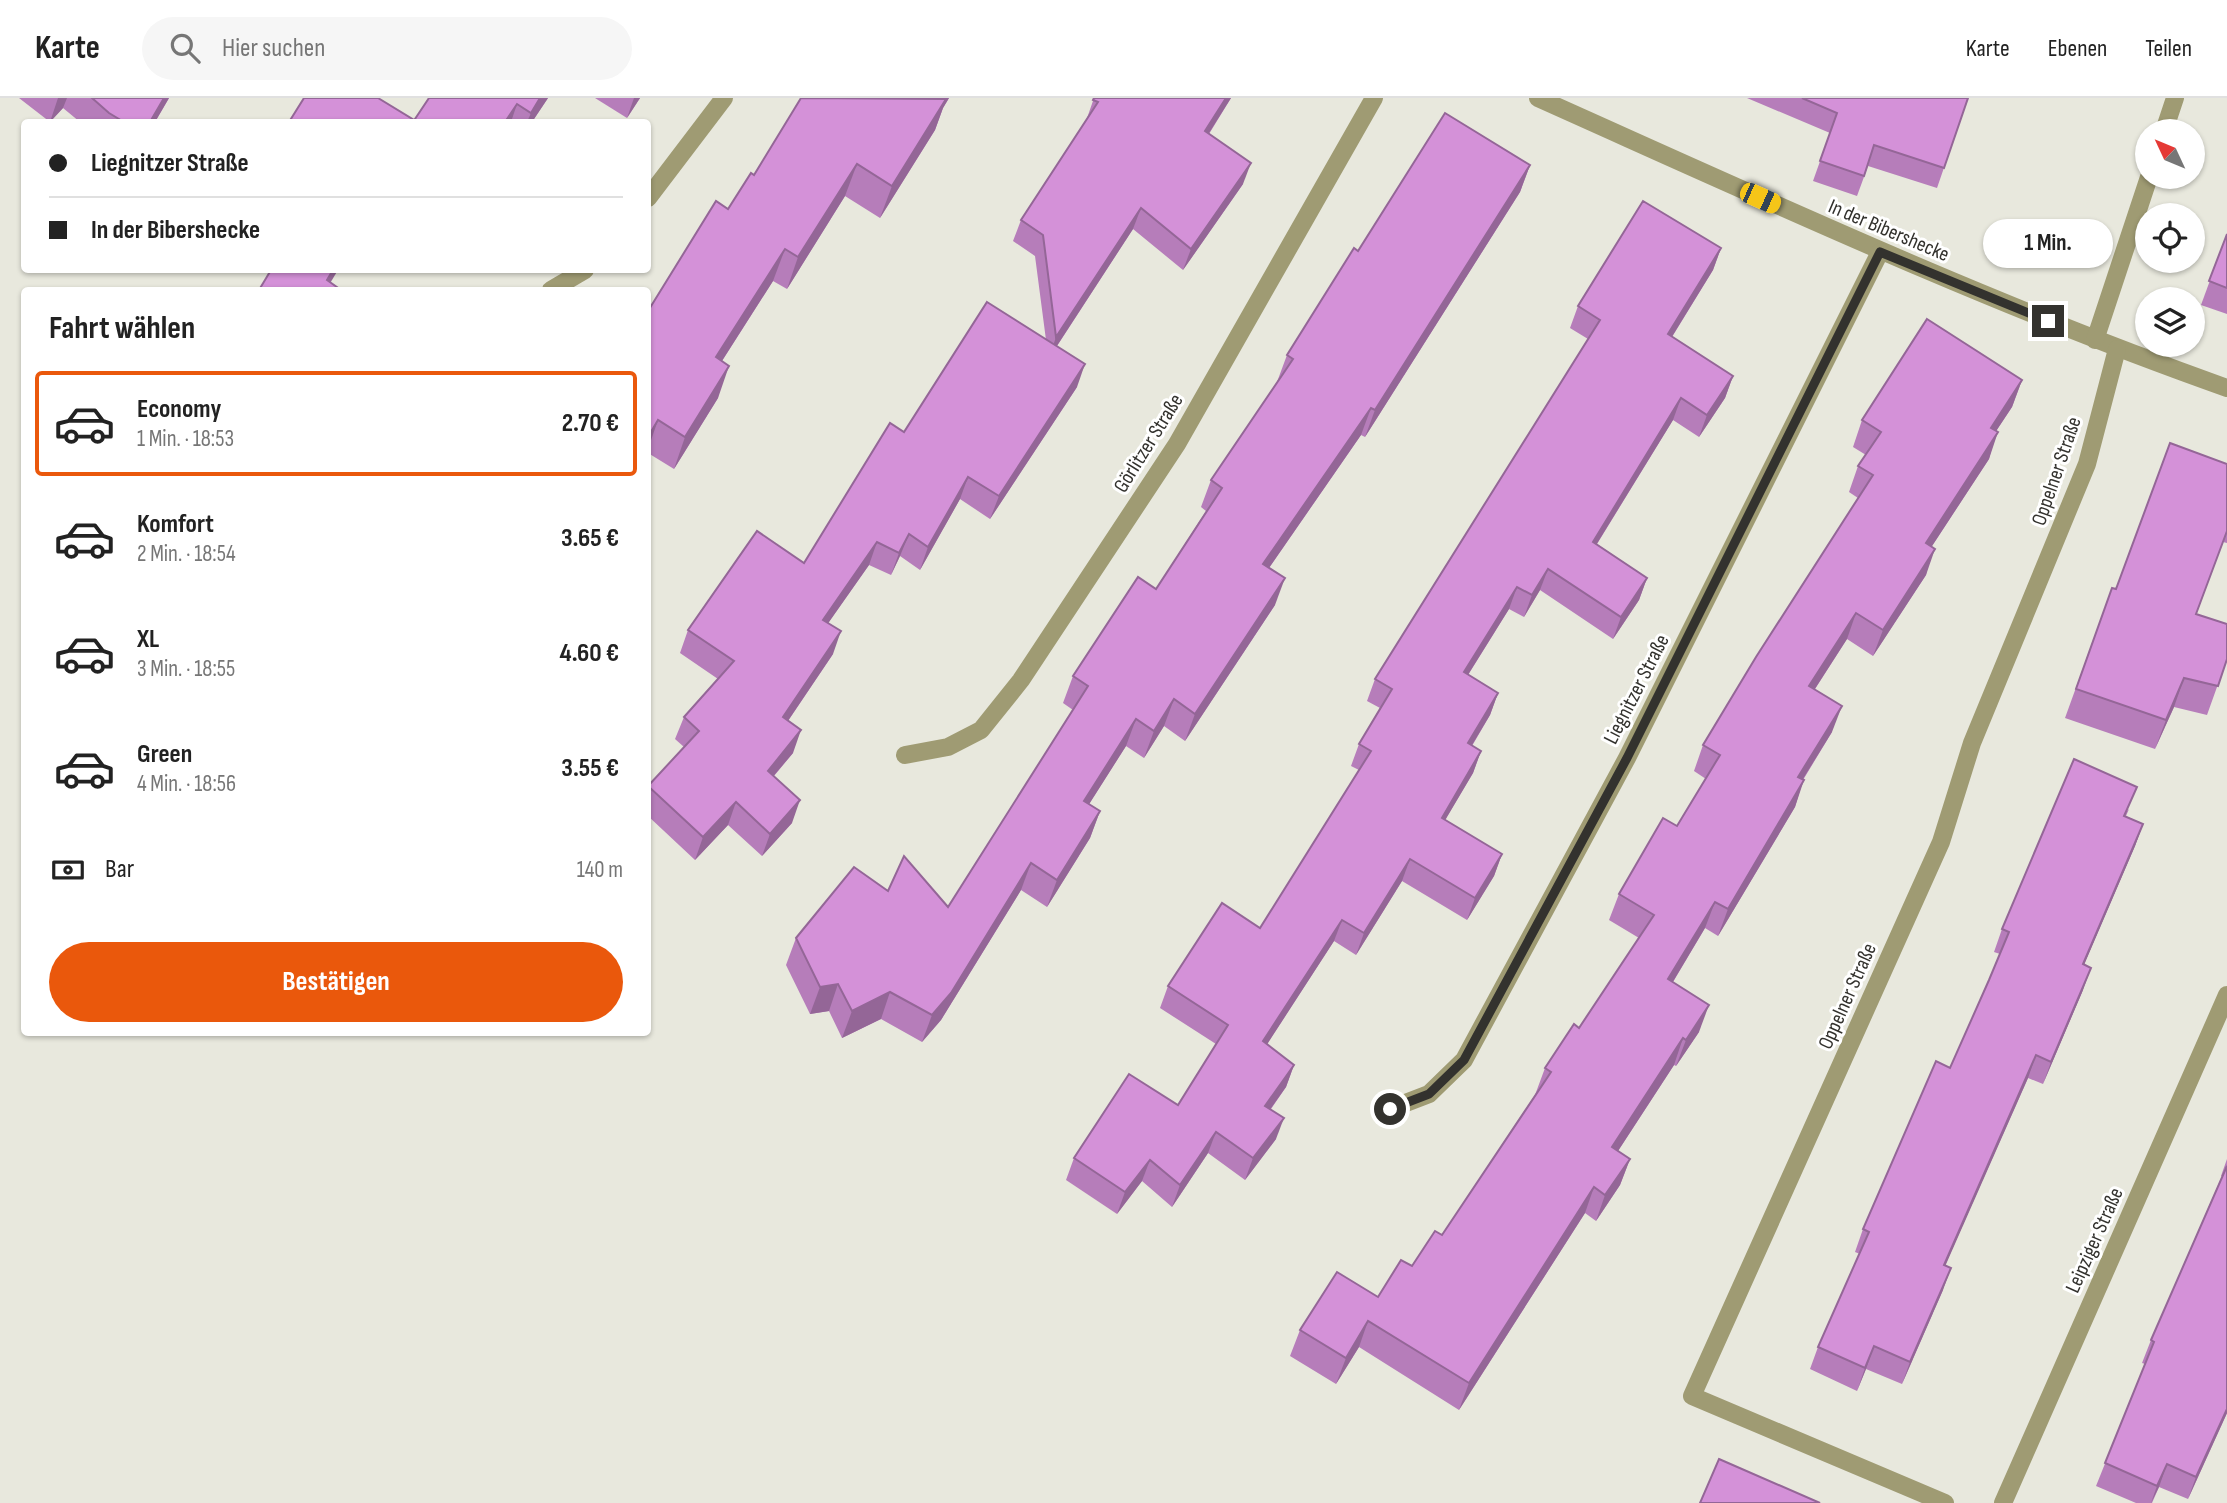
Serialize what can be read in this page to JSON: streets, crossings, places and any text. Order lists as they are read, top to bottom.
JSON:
{
  "streets": {
    "street": [
      "In der Bibershecke",
      "Görlitzer Straße",
      "Oppelner Straße",
      "Liegnitzer Straße",
      "Leipziger Straße"
    ]
  },
  "crossings": [
    ["In der Bibershecke", "Oppelner Straße"],
    ["In der Bibershecke", "Liegnitzer Straße"]
  ],
  "north": "top left",
  "page": {
    "header": "Karte",
    "search": "Hier suchen",
    "nav": ["Karte", "Ebenen", "Teilen"],
    "banner": ["Liegnitzer Straße", "In der Bibershecke"],
    "bubble": "1 Min.",
    "heading": "Fahrt wählen",
    "list": [
      {
        "name": "Economy",
        "note": "1 Min. · 18:53",
        "value": "2.70 €"
      },
      {
        "name": "Komfort",
        "note": "2 Min. · 18:54",
        "value": "3.65 €"
      },
      {
        "name": "XL",
        "note": "3 Min. · 18:55",
        "value": "4.60 €"
      },
      {
        "name": "Green",
        "note": "4 Min. · 18:56",
        "value": "3.55 €"
      }
    ],
    "pay": ["Bar", "140 m"],
    "buttons": "Bestätigen"
  }
}
